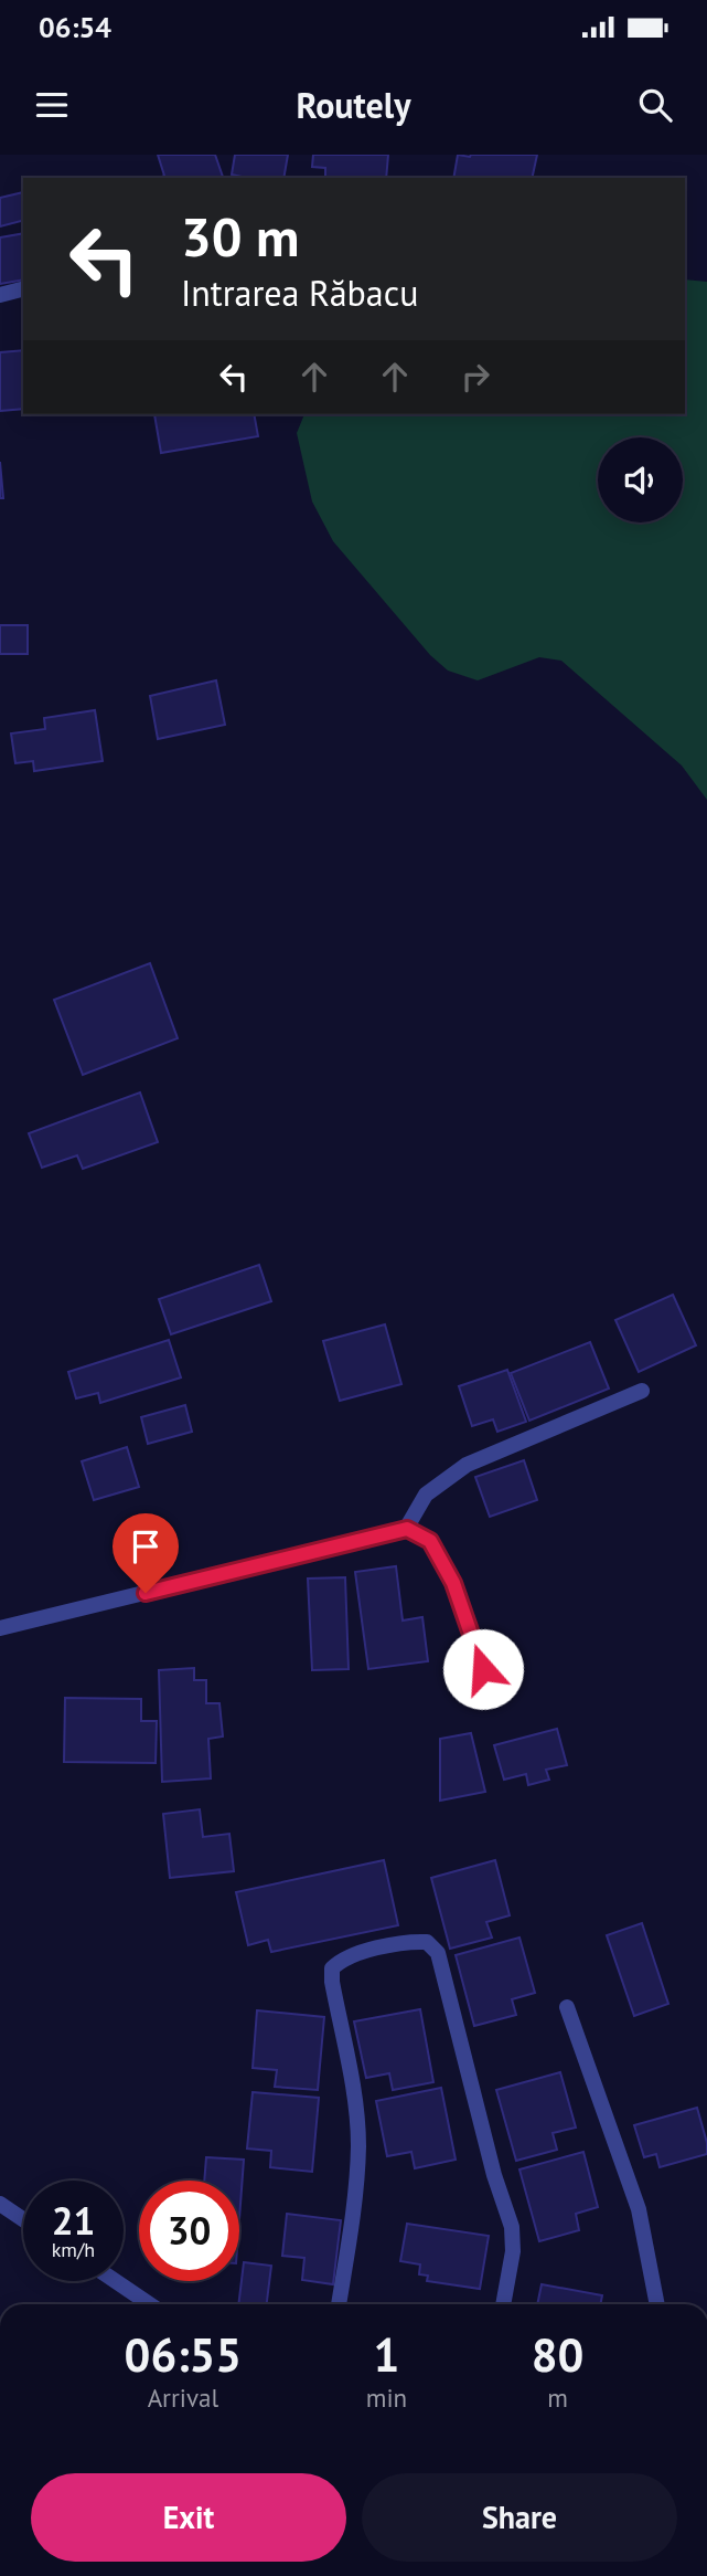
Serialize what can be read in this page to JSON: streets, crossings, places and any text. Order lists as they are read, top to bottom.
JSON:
{
  "page": {
    "status": "06:54",
    "header": "Routely",
    "turn": ["30 m", "Intrarea Răbacu"],
    "speed": "21 km/h",
    "limit": "30",
    "eta": [
      "06:55",
      "Arrival",
      "1",
      "min",
      "80",
      "m"
    ],
    "buttons": ["Exit", "Share"]
  }
}
